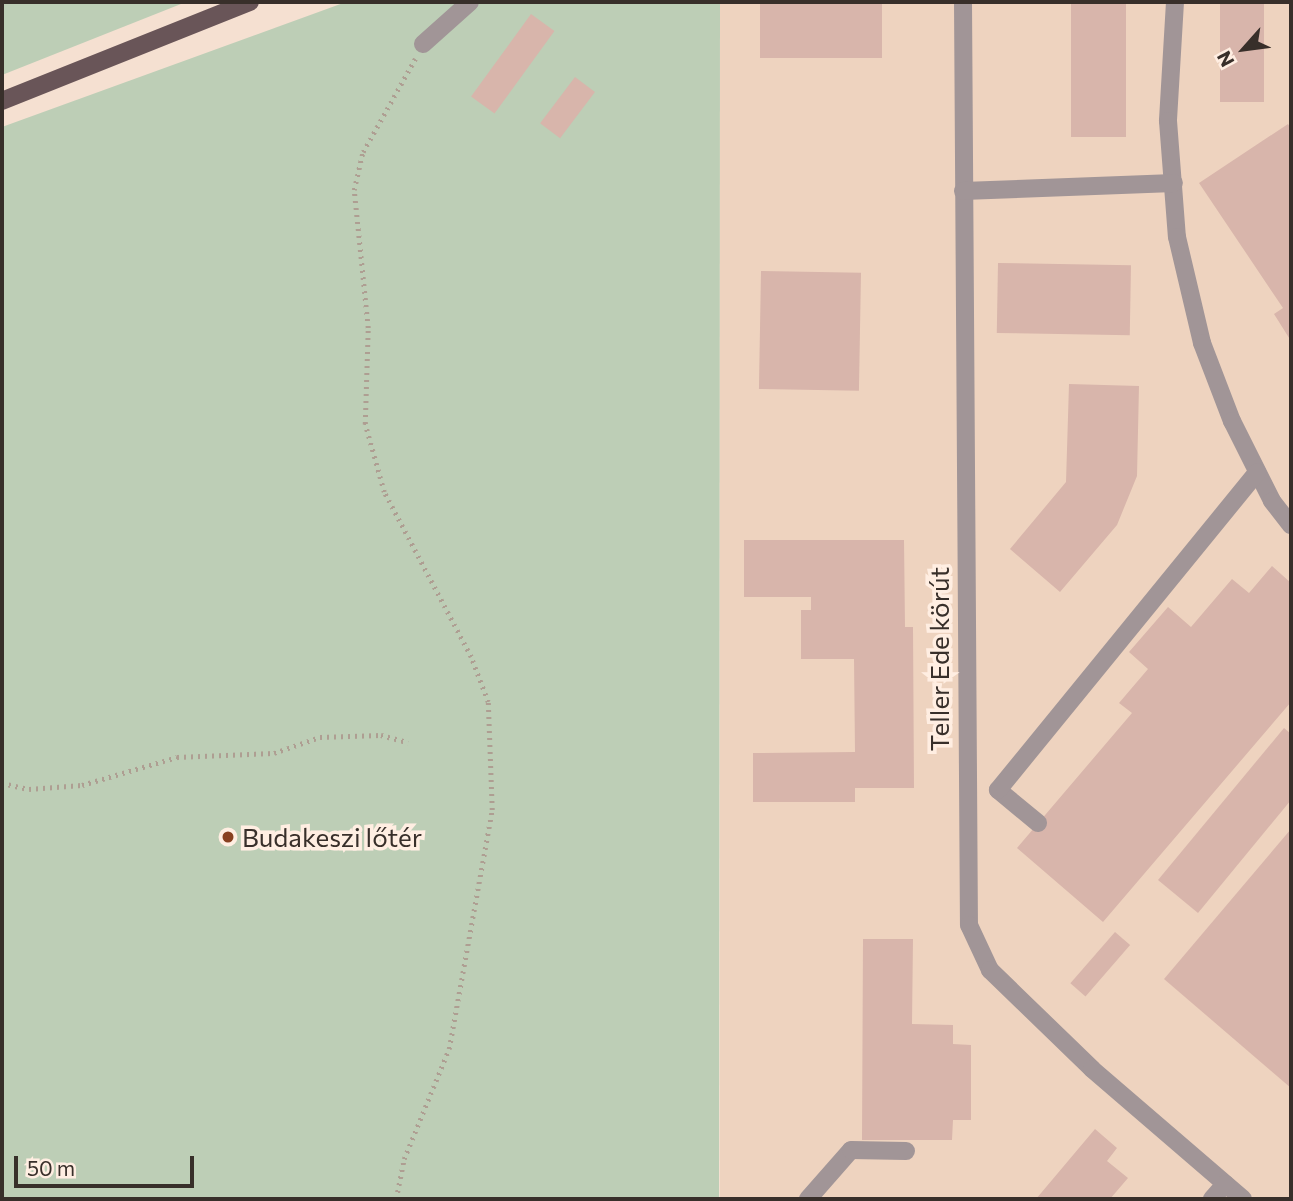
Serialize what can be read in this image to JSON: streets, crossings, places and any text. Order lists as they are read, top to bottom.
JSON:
{
  "streets": {
    "street": ["Teller Ede körút"]
  },
  "places": ["Budakeszi lőtér"],
  "scale_bar": "50 m",
  "north": "bottom left"
}
